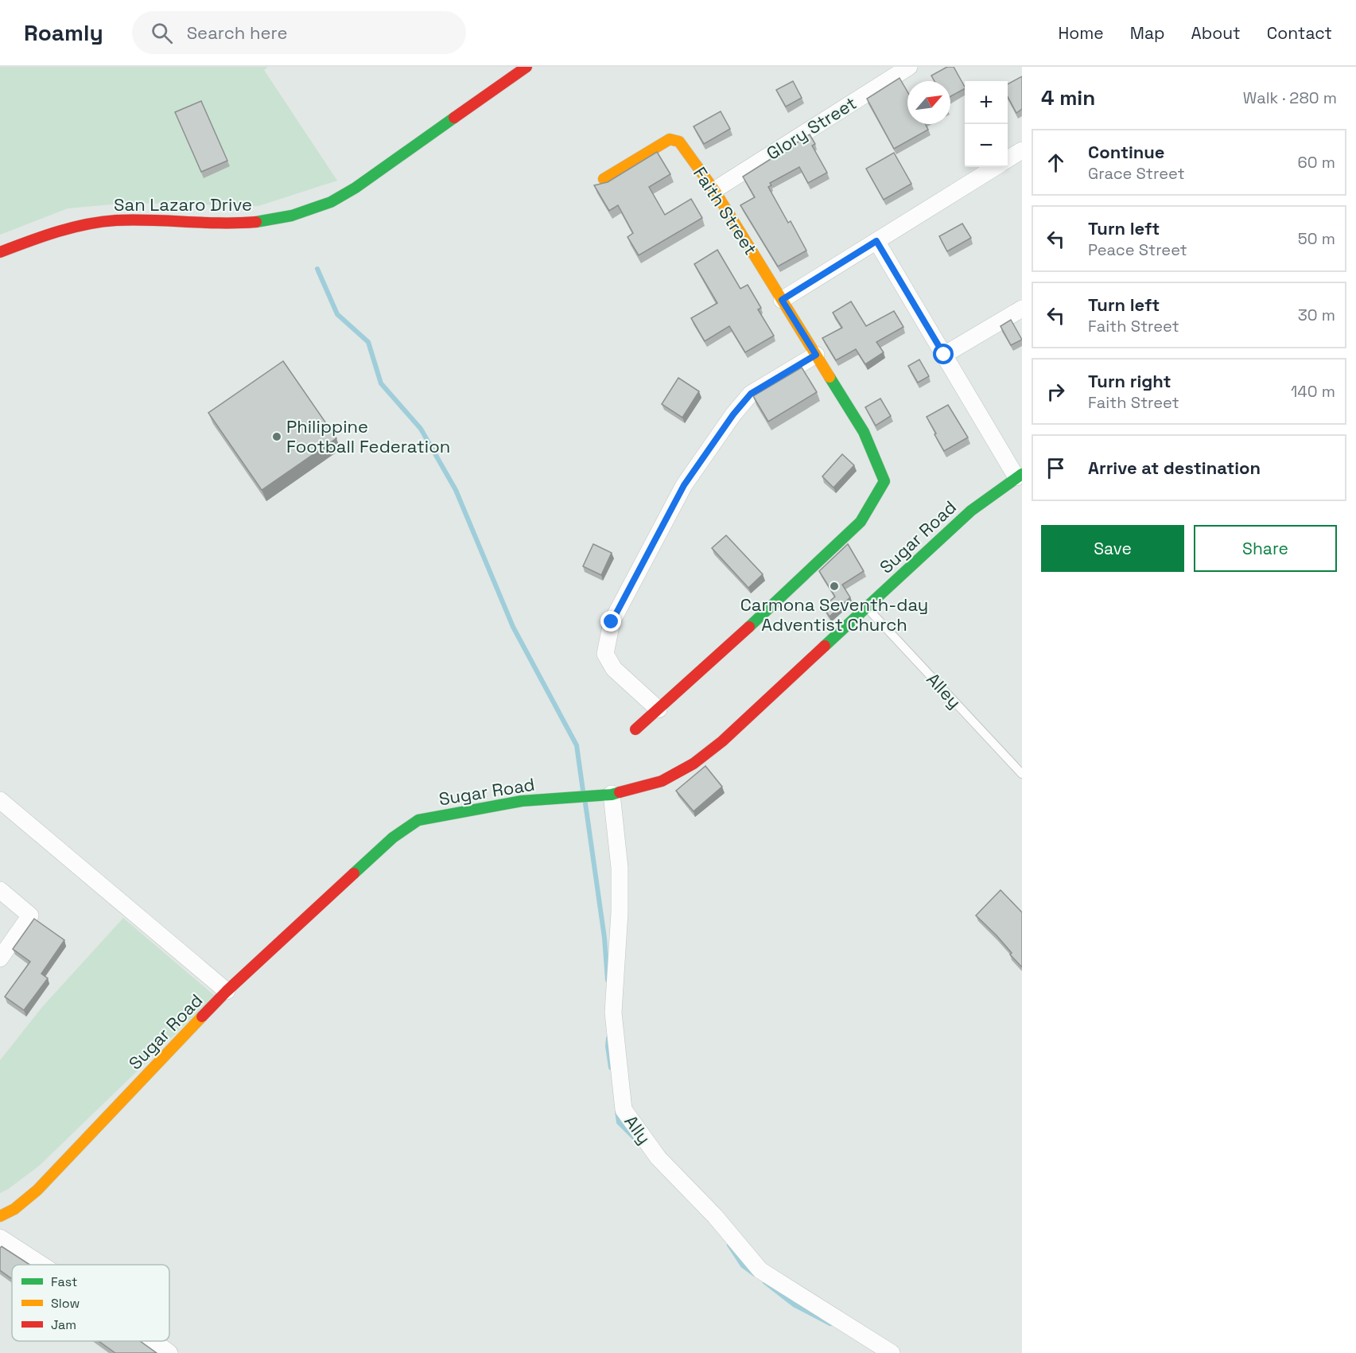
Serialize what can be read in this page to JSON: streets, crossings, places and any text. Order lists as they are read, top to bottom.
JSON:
{
  "streets": {
    "street": [
      "Glory Street",
      "San Lazaro Drive",
      "Faith Street",
      "Sugar Road",
      "Ally"
    ],
    "lane": ["Alley"]
  },
  "crossings": [
    ["Glory Street", "Faith Street"],
    ["Sugar Road", "Alley"],
    ["Sugar Road", "Ally"]
  ],
  "places": ["Philippine Football Federation", "Carmona Seventh-day Adventist Church"],
  "legend": ["Fast", "Slow", "Jam"],
  "north": "top right",
  "page": {
    "header": "Roamly",
    "search": "Search here",
    "nav": [
      "Home",
      "Map",
      "About",
      "Contact"
    ],
    "heading": ["4 min", "Walk · 280 m"],
    "map_buttons": ["+", "−"],
    "list": [
      ["Continue", "Grace Street", "60 m"],
      ["Turn left", "Peace Street", "50 m"],
      ["Turn left", "Faith Street", "30 m"],
      ["Turn right", "Faith Street", "140 m"],
      "Arrive at destination"
    ],
    "buttons": ["Save", "Share"]
  }
}
